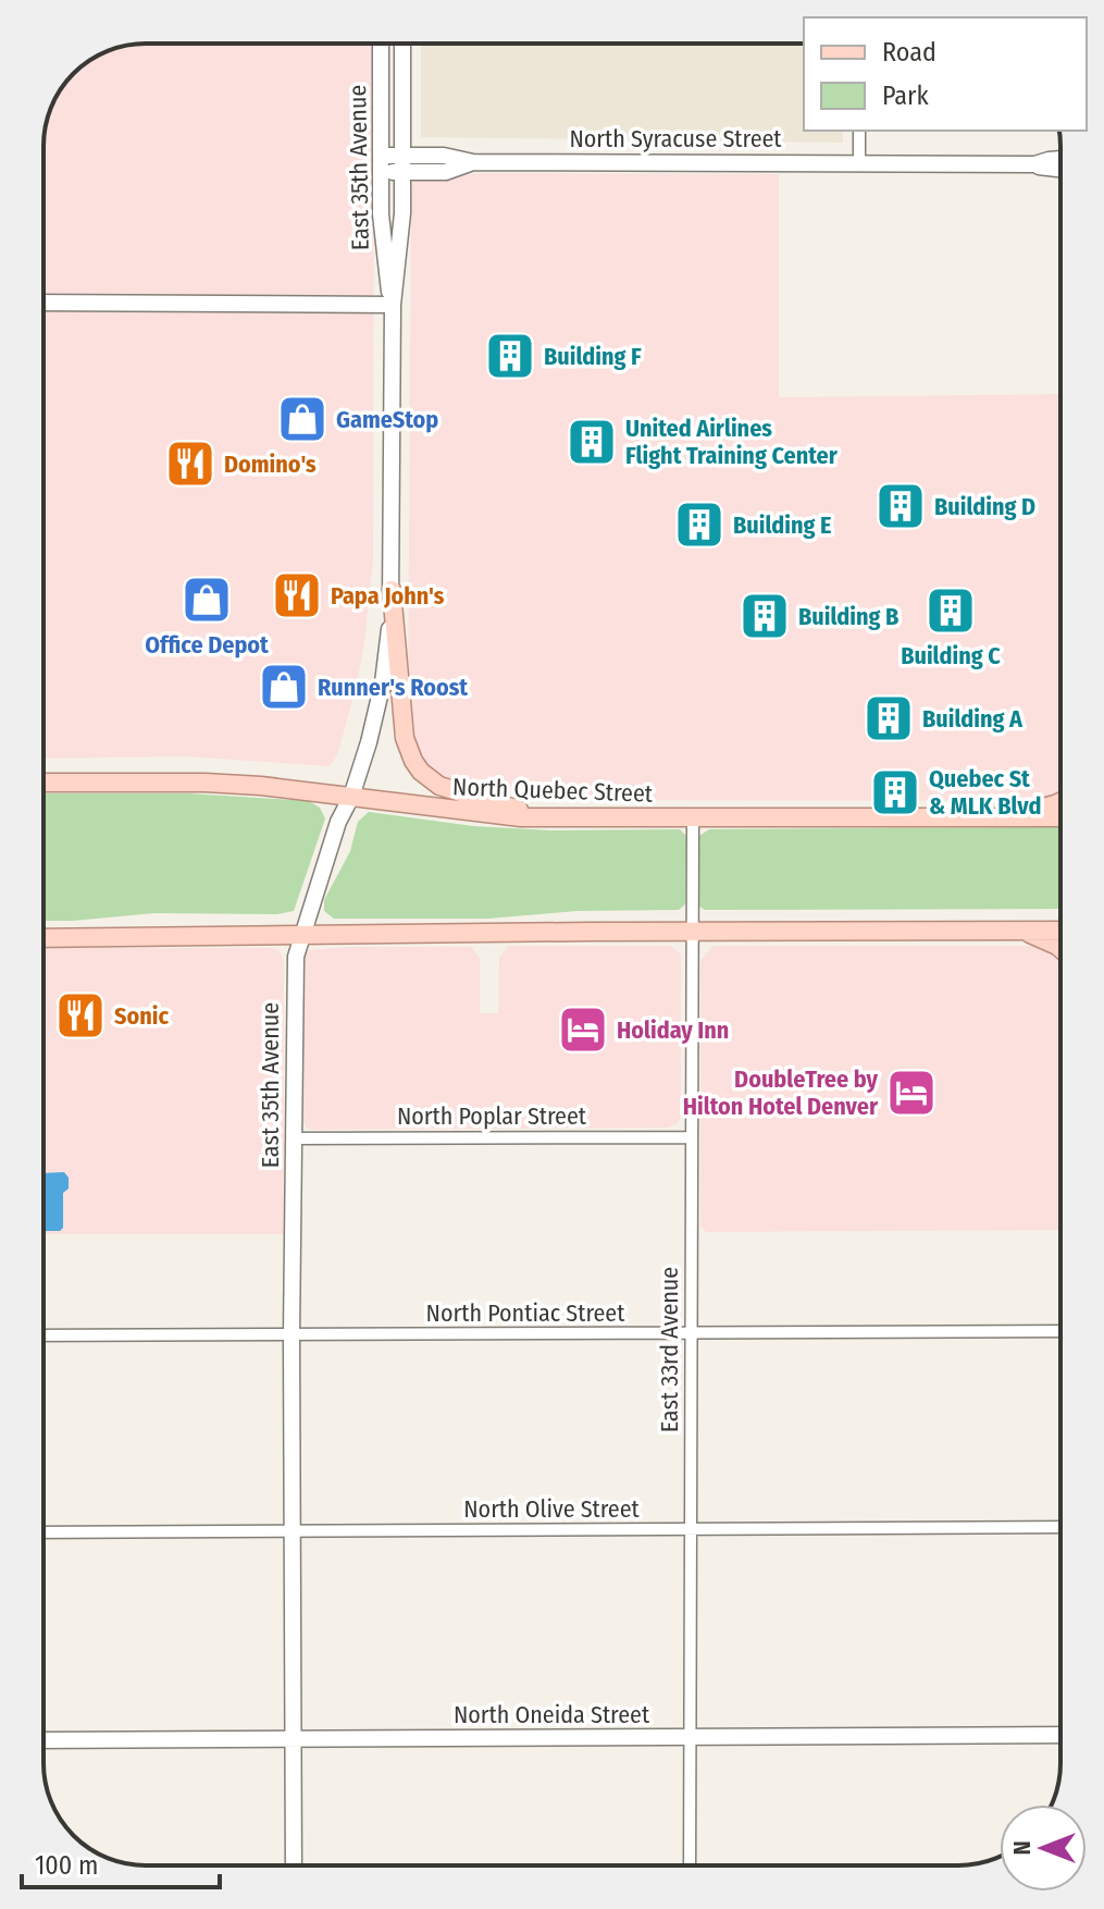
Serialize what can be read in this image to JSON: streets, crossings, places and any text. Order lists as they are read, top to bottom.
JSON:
{
  "streets": {
    "main road": ["North Quebec Street"],
    "street": [
      "North Syracuse Street",
      "East 35th Avenue",
      "North Poplar Street",
      "North Pontiac Street",
      "East 33rd Avenue",
      "North Olive Street",
      "North Oneida Street"
    ]
  },
  "crossings": [
    ["North Syracuse Street", "East 35th Avenue"],
    ["East 35th Avenue", "North Quebec Street"],
    ["East 35th Avenue", "North Poplar Street"],
    ["East 35th Avenue", "North Pontiac Street"],
    ["East 35th Avenue", "North Olive Street"],
    ["East 35th Avenue", "North Oneida Street"],
    ["North Quebec Street", "East 33rd Avenue"],
    ["North Poplar Street", "East 33rd Avenue"],
    ["North Pontiac Street", "East 33rd Avenue"],
    ["East 33rd Avenue", "North Olive Street"],
    ["East 33rd Avenue", "North Oneida Street"]
  ],
  "places": {
    "building": [
      "Building F",
      "United Airlines Flight Training Center",
      "Building D",
      "Building E",
      "Building C",
      "Building B",
      "Building A",
      "Quebec St & MLK Blvd"
    ],
    "shop": ["GameStop", "Office Depot", "Runner's Roost"],
    "restaurant": ["Domino's", "Papa John's", "Sonic"],
    "hotel": ["Holiday Inn", "DoubleTree by Hilton Hotel Denver"]
  },
  "legend": ["Road", "Park"],
  "scale_bar": "100 m",
  "north": "left"
}
